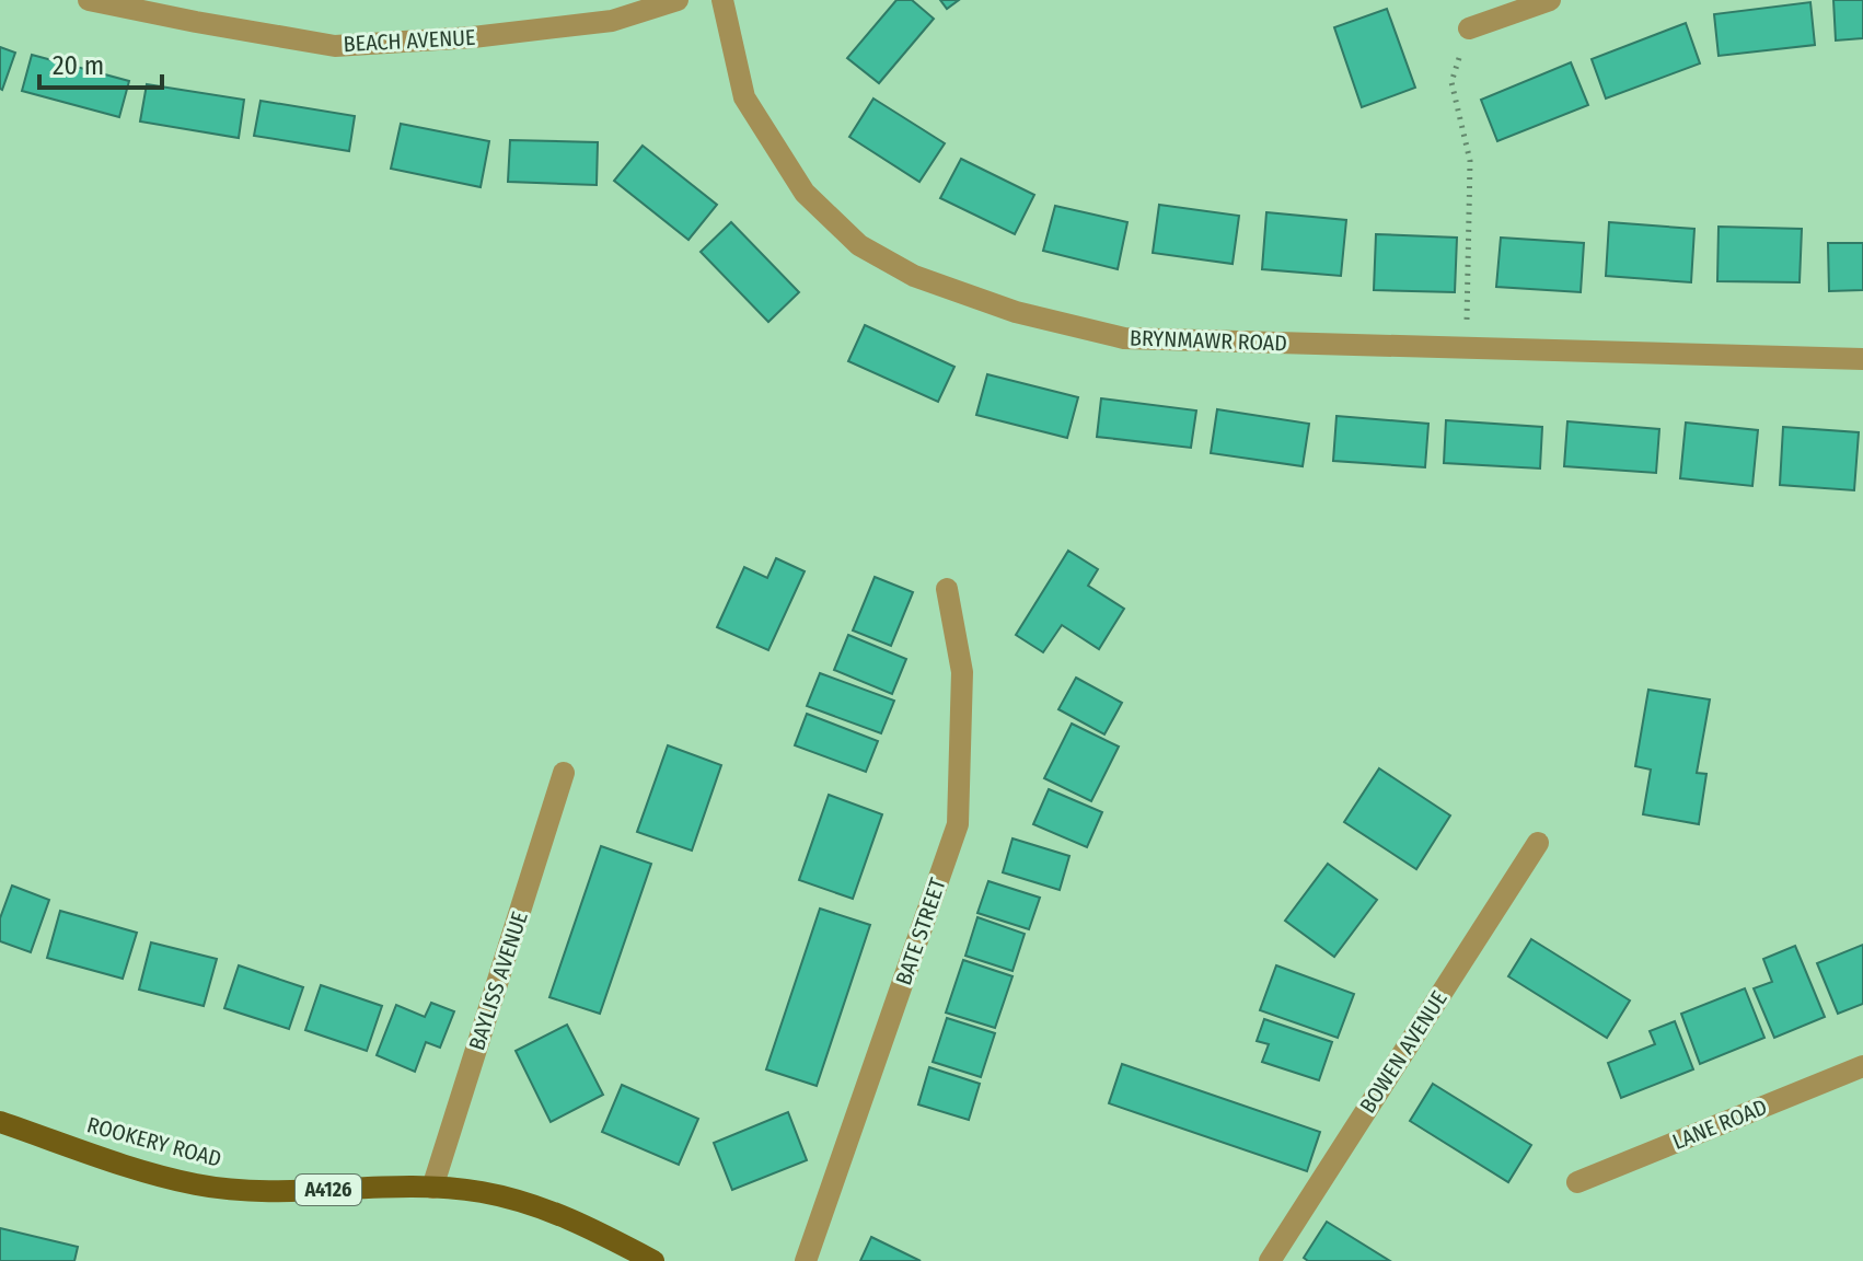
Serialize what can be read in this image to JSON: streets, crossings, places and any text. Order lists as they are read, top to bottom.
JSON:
{
  "streets": {
    "main road": ["ROOKERY ROAD", "A4126"],
    "street": [
      "BEACH AVENUE",
      "BRYNMAWR ROAD",
      "BATE STREET",
      "BAYLISS AVENUE",
      "BOWEN AVENUE",
      "LANE ROAD"
    ]
  },
  "crossings": [
    ["BAYLISS AVENUE", "ROOKERY ROAD"]
  ],
  "scale_bar": "20 m"
}
